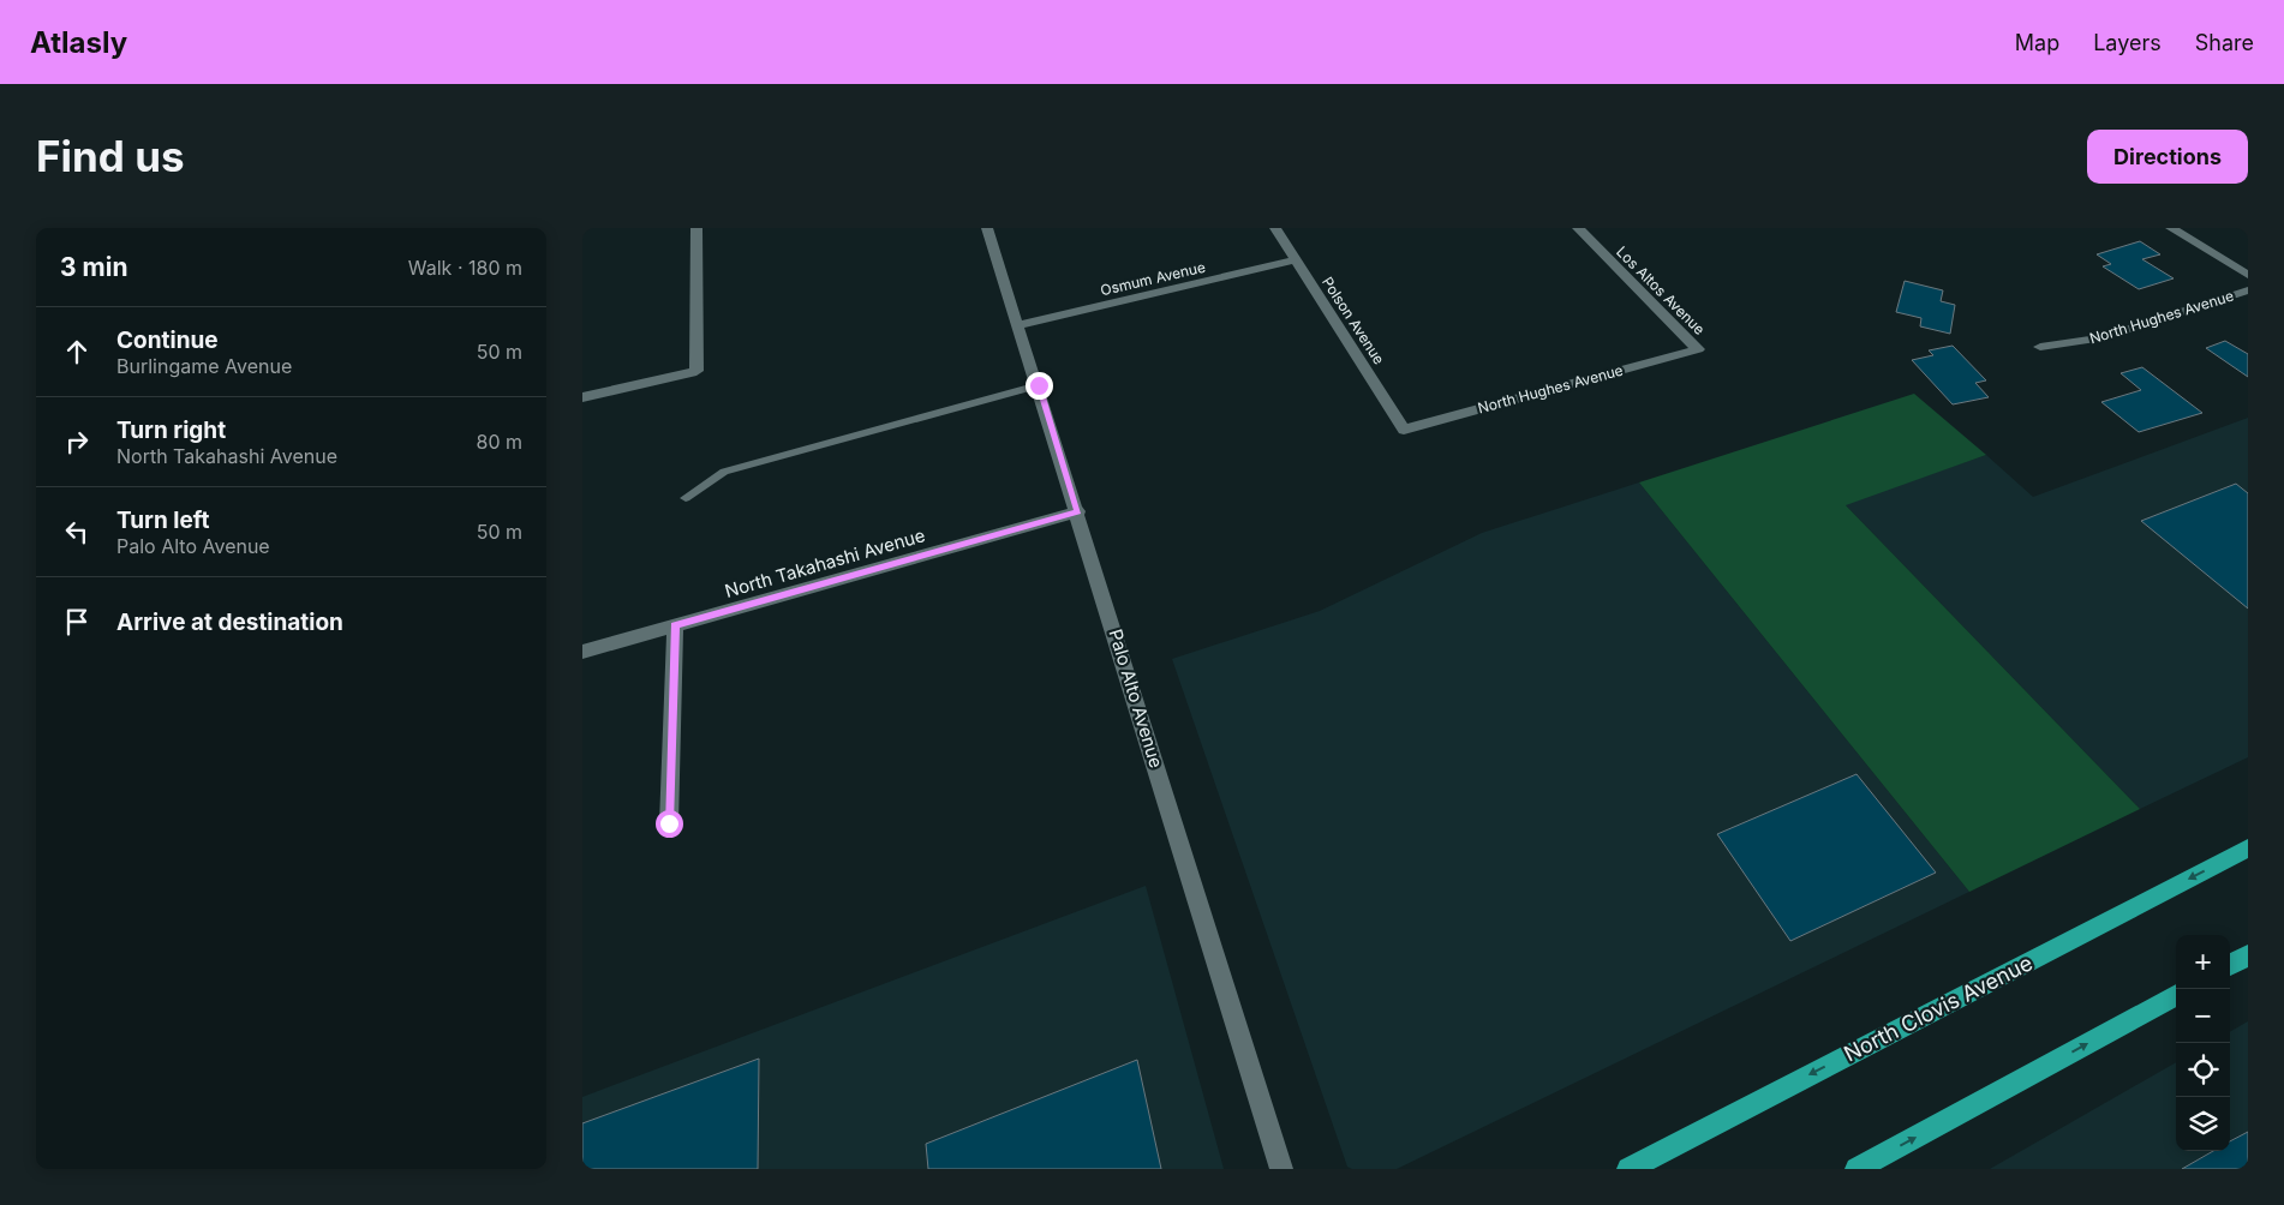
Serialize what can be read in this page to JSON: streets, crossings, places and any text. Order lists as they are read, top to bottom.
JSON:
{
  "streets": {
    "main road": ["North Clovis Avenue"],
    "street": [
      "Osmum Avenue",
      "Los Altos Avenue",
      "North Hughes Avenue",
      "Polson Avenue",
      "North Takahashi Avenue",
      "Palo Alto Avenue"
    ]
  },
  "crossings": [
    ["Osmum Avenue", "Polson Avenue"],
    ["Osmum Avenue", "Palo Alto Avenue"],
    ["Los Altos Avenue", "North Hughes Avenue"],
    ["North Hughes Avenue", "Polson Avenue"],
    ["North Takahashi Avenue", "Palo Alto Avenue"]
  ],
  "page": {
    "header": "Atlasly",
    "nav": ["Map", "Layers", "Share"],
    "buttons": "Directions",
    "title": "Find us",
    "heading": ["3 min", "Walk · 180 m"],
    "list": [
      ["Continue", "Burlingame Avenue", "50 m"],
      ["Turn right", "North Takahashi Avenue", "80 m"],
      ["Turn left", "Palo Alto Avenue", "50 m"],
      "Arrive at destination"
    ],
    "map_buttons": ["+", "−"]
  }
}
